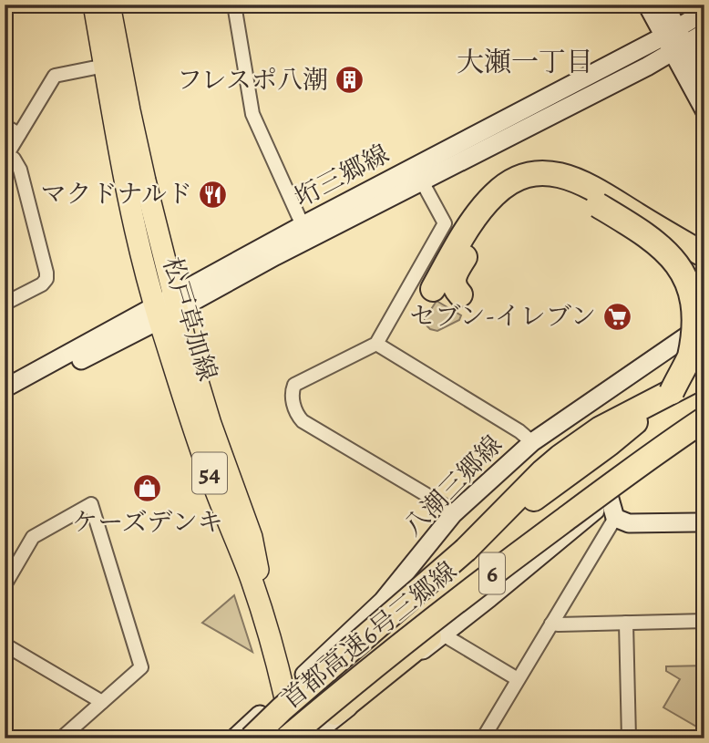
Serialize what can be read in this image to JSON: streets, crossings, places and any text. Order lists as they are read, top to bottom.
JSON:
{
  "streets": {
    "highway": ["6", "首都高速6号三郷線"],
    "main road": ["松戸草加線", "54"],
    "street": ["垳三郷線", "八潮三郷線"]
  },
  "crossings": [
    ["垳三郷線", "松戸草加線"],
    ["松戸草加線", "八潮三郷線"],
    ["松戸草加線", "首都高速6号三郷線"],
    ["八潮三郷線", "首都高速6号三郷線"]
  ],
  "districts": ["大瀬一丁目"],
  "places": {
    "building": ["フレスポ八潮"],
    "restaurant": ["マクドナルド"],
    "supermarket": ["セブン-イレブン"],
    "shop": ["ケーズデンキ"]
  }
}
